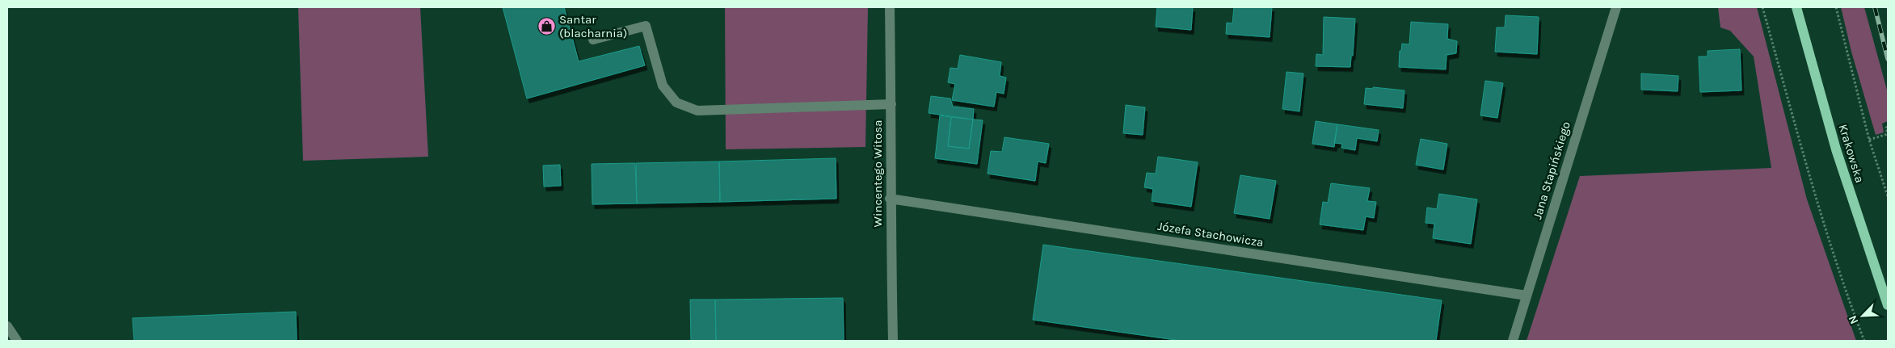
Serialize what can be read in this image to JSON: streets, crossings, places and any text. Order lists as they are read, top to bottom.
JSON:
{
  "streets": {
    "main road": ["Krakowska"],
    "street": ["Jana Stapińskiego", "Wincentego Witosa", "Józefa Stachowicza"]
  },
  "crossings": [
    ["Jana Stapińskiego", "Józefa Stachowicza"],
    ["Wincentego Witosa", "Józefa Stachowicza"]
  ],
  "places": {
    "shop": ["Santar (blacharnia)"]
  },
  "north": "bottom left"
}
